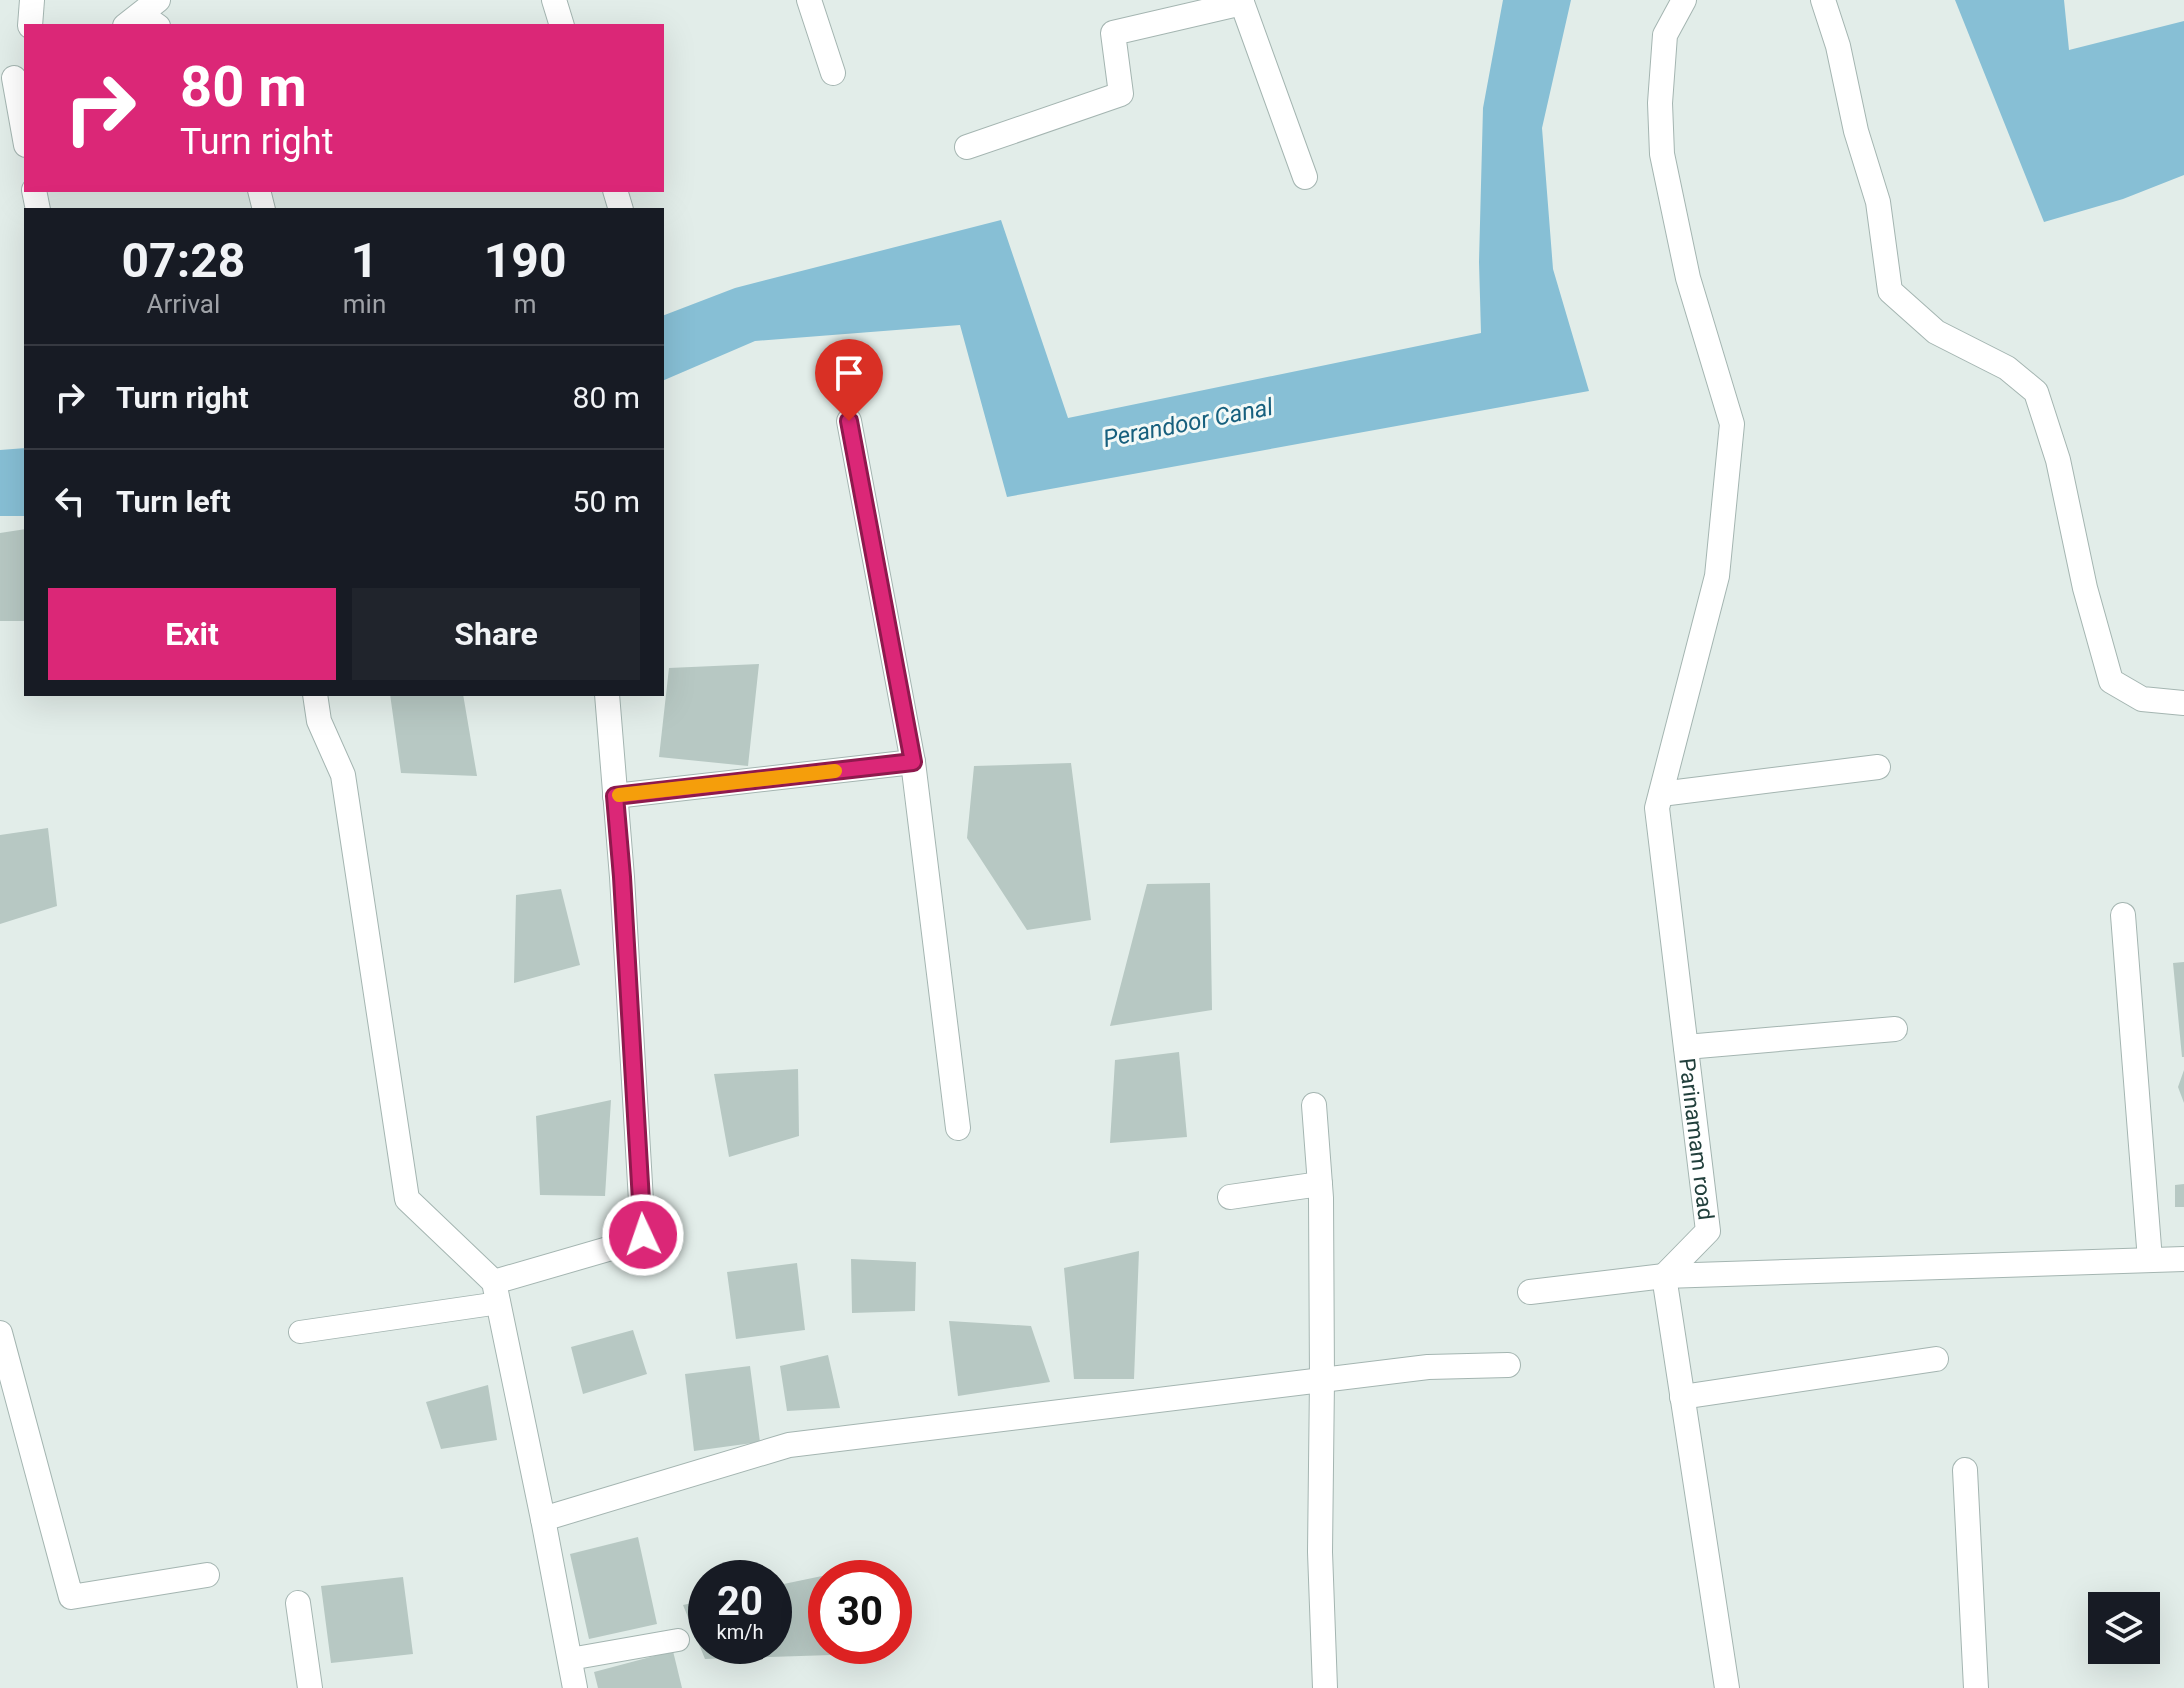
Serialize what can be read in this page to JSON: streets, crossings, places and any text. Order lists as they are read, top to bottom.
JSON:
{
  "streets": {
    "street": ["Parinamam road"]
  },
  "water": ["Perandoor Canal"],
  "page": {
    "turn": ["80 m", "Turn right"],
    "eta": [
      "07:28",
      "Arrival",
      "1",
      "min",
      "190",
      "m"
    ],
    "list": [
      {
        "name": "Turn right",
        "value": "80 m"
      },
      {
        "name": "Turn left",
        "value": "50 m"
      }
    ],
    "buttons": ["Exit", "Share"],
    "speed": "20 km/h",
    "limit": "30"
  }
}
